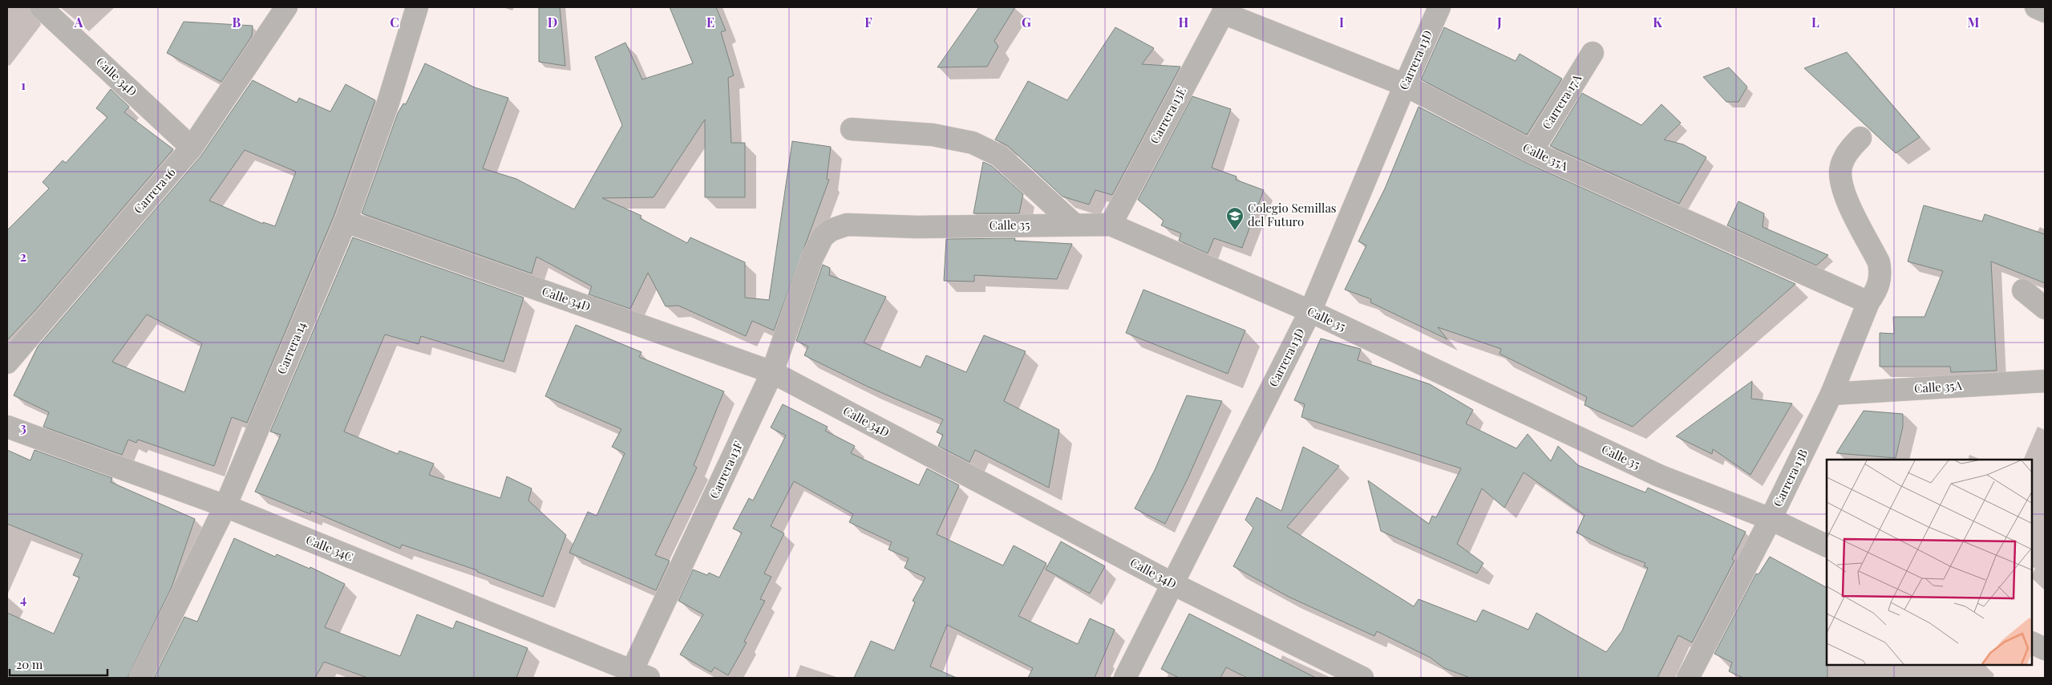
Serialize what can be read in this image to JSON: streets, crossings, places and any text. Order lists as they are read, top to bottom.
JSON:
{
  "streets": {
    "street": [
      "Carrera 13D",
      "Calle 34D",
      "Carrera 17A",
      "Carrera 13E",
      "Calle 35A",
      "Carrera 16",
      "Calle 35",
      "Carrera 14",
      "Carrera 13F",
      "Carrera 13B",
      "Calle 34C"
    ]
  },
  "crossings": [
    ["Carrera 13D", "Calle 34D"],
    ["Carrera 13D", "Calle 35A"],
    ["Carrera 13D", "Calle 35"],
    ["Calle 34D", "Carrera 16"],
    ["Calle 34D", "Carrera 14"],
    ["Calle 34D", "Carrera 13F"],
    ["Carrera 17A", "Calle 35A"],
    ["Carrera 13E", "Calle 35A"],
    ["Carrera 13E", "Calle 35"],
    ["Calle 35A", "Carrera 13B"],
    ["Calle 35", "Carrera 13F"],
    ["Calle 35", "Carrera 13B"],
    ["Carrera 14", "Calle 34C"],
    ["Carrera 13F", "Calle 34C"]
  ],
  "places": {
    "school or university": ["Colegio Semillas del Futuro"]
  },
  "scale_bar": "20 m",
  "grid": {
    "columns": [
      "A",
      "B",
      "C",
      "D",
      "E",
      "F",
      "G",
      "H",
      "I",
      "J",
      "K",
      "L",
      "M"
    ],
    "rows": [
      "1",
      "2",
      "3",
      "4"
    ]
  }
}
